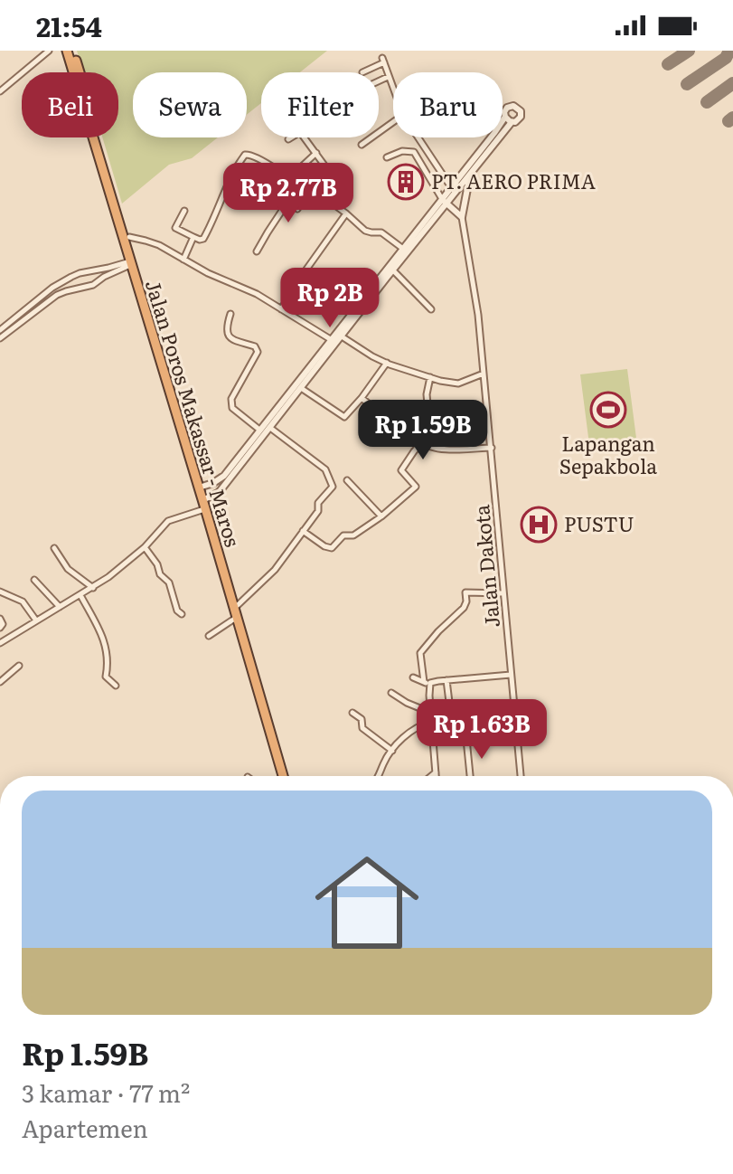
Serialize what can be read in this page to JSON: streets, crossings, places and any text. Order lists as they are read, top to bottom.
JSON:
{
  "streets": {
    "highway": ["Jalan Poros Makassar - Maros"],
    "street": ["Jalan Dakota"]
  },
  "places": {
    "building": ["PT. AERO PRIMA"],
    "sports": ["Lapangan Sepakbola"],
    "hospital": ["PUSTU"]
  },
  "page": {
    "status": "21:54",
    "chip": [
      "Beli",
      "Sewa",
      "Filter",
      "Baru"
    ],
    "price": [
      "Rp 2.77B",
      "Rp 2B",
      "Rp 1.59B",
      "Rp 1.63B"
    ],
    "list": [
      {
        "name": "Rp 1.59B",
        "note": "3 kamar · 77 m² · Apartemen"
      }
    ]
  }
}
